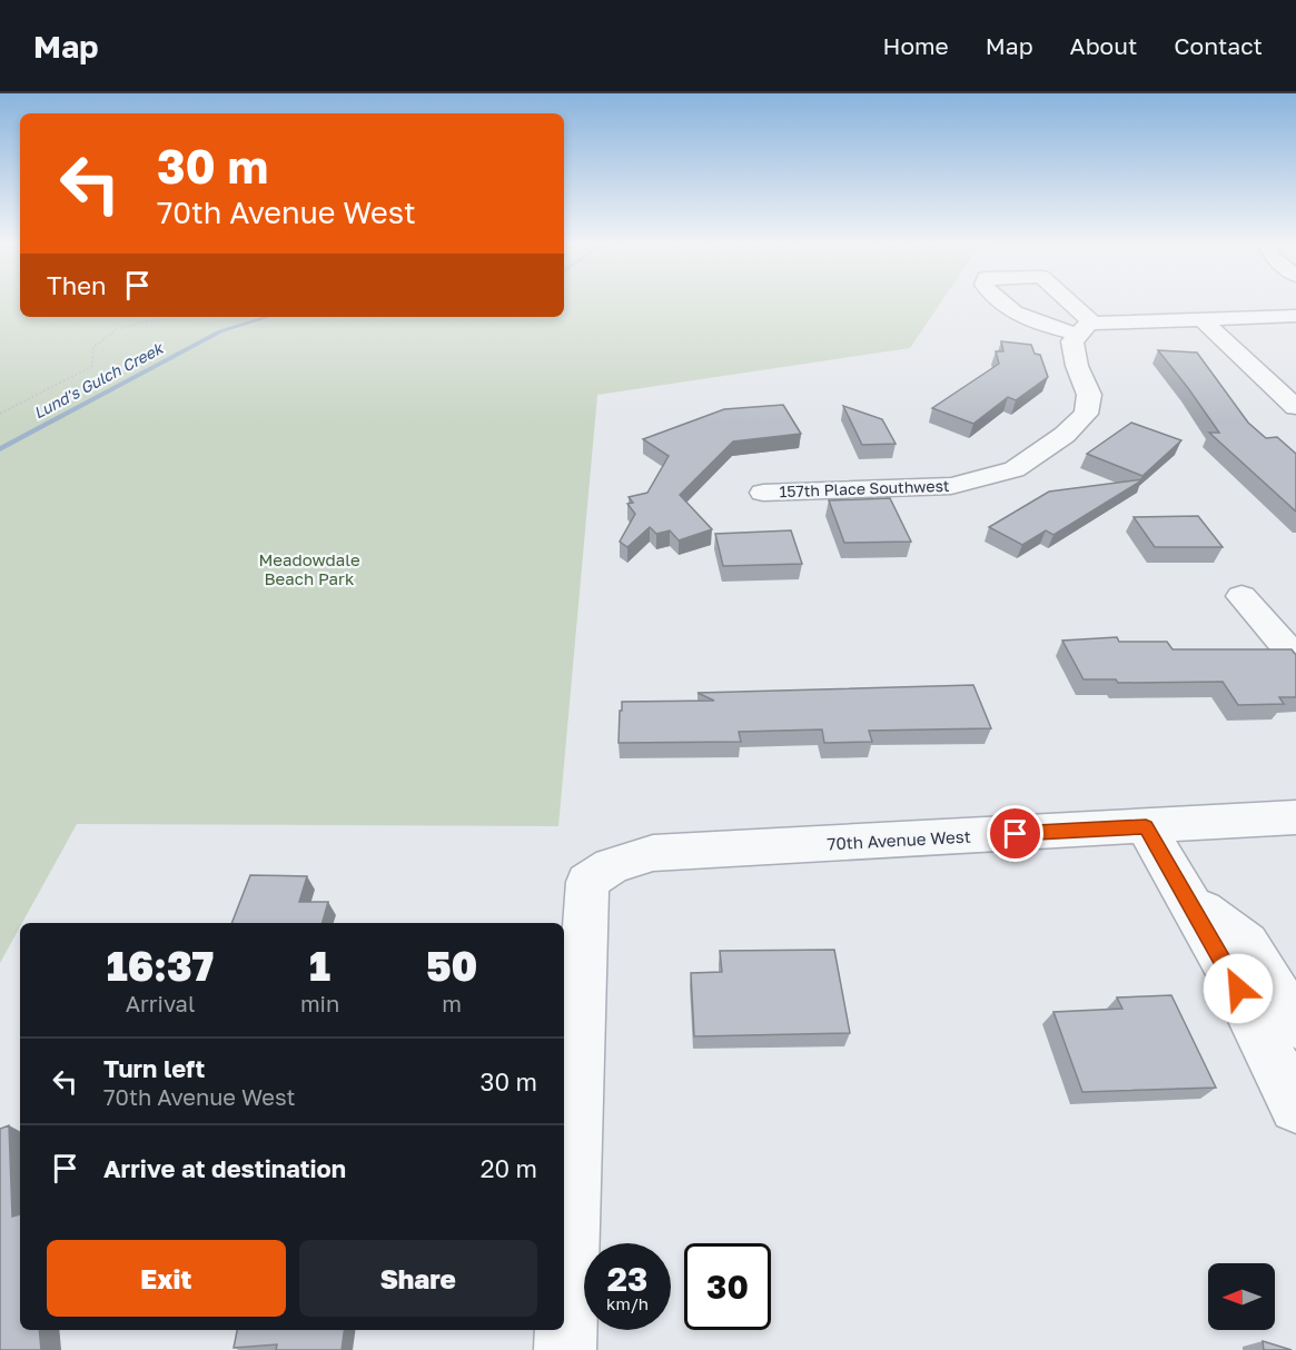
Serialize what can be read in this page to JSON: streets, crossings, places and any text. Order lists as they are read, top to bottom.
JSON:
{
  "streets": {
    "street": ["157th Place Southwest", "70th Avenue West"]
  },
  "water": ["Lund's Gulch Creek"],
  "parks": ["Meadowdale Beach Park"],
  "north": "left",
  "page": {
    "header": "Map",
    "nav": [
      "Home",
      "Map",
      "About",
      "Contact"
    ],
    "turn": ["30 m", "70th Avenue West"],
    "then": "Then",
    "eta": [
      "16:37",
      "Arrival",
      "1",
      "min",
      "50",
      "m"
    ],
    "list": [
      {
        "name": "Turn left",
        "note": "70th Avenue West",
        "value": "30 m"
      },
      {
        "name": "Arrive at destination",
        "value": "20 m"
      }
    ],
    "buttons": ["Exit", "Share"],
    "speed": "23 km/h",
    "limit": "30"
  }
}
